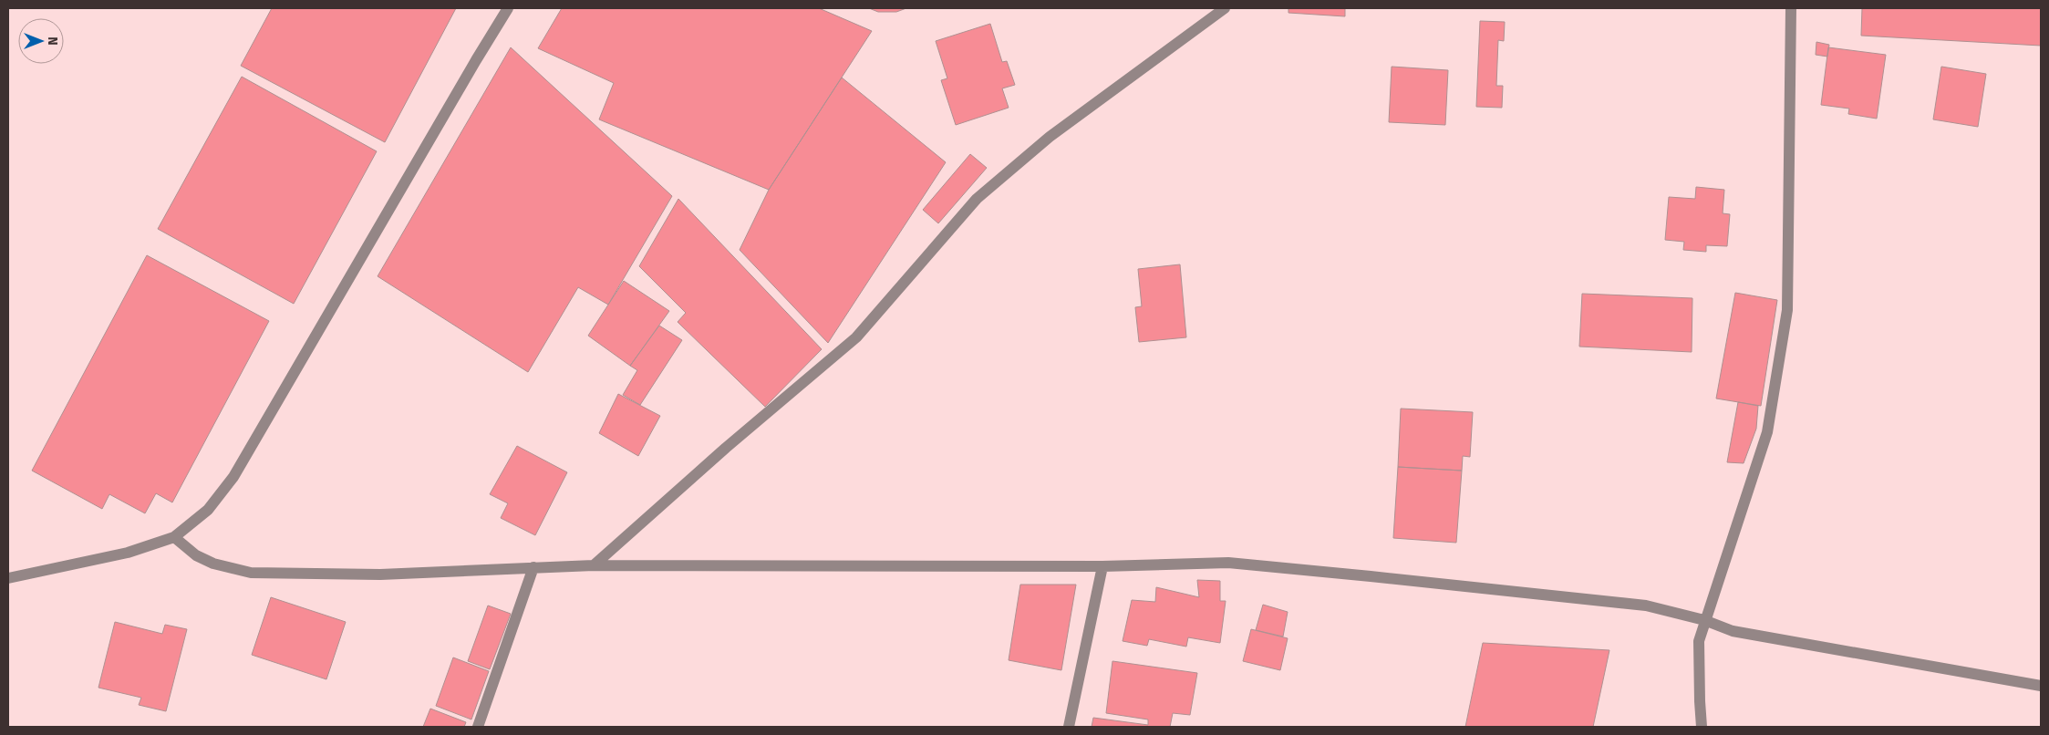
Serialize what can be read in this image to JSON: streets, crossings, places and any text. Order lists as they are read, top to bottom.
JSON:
{
  "north": "right"
}
